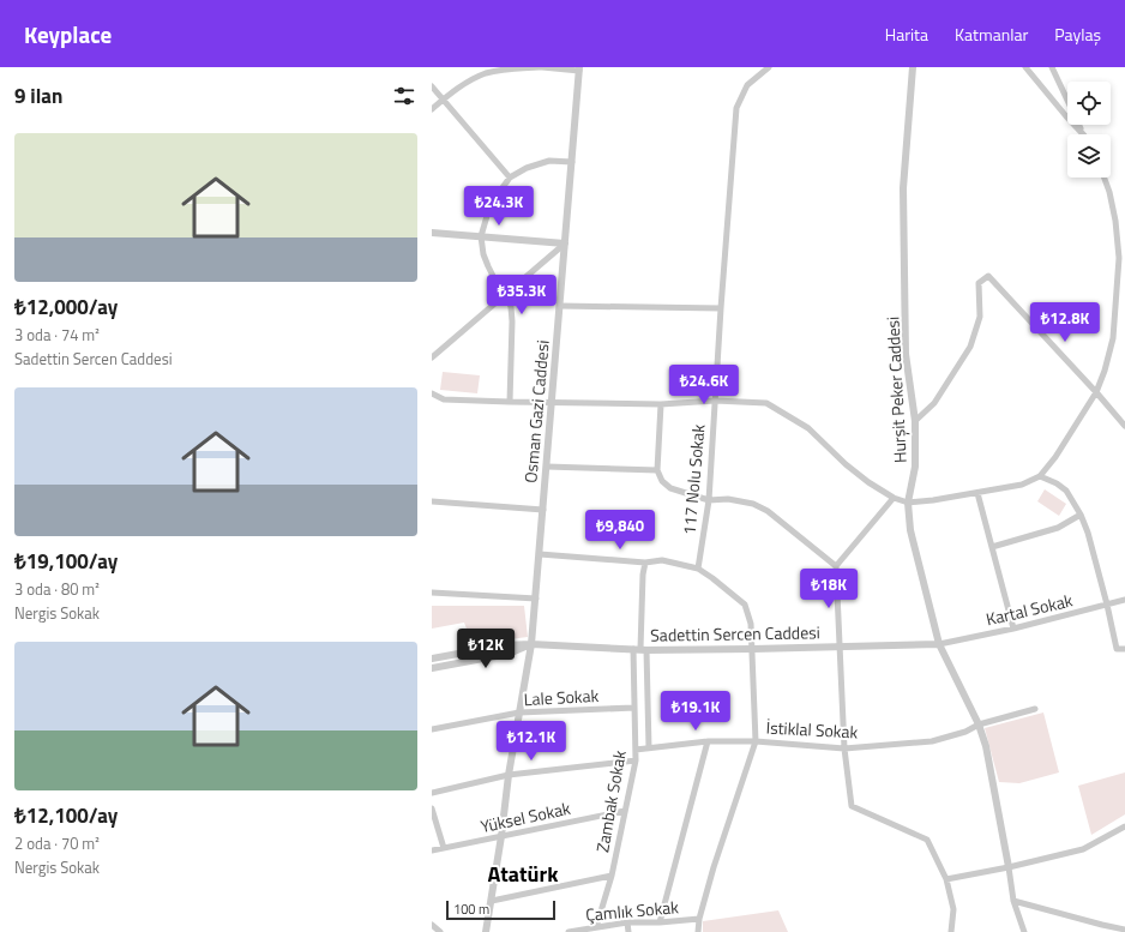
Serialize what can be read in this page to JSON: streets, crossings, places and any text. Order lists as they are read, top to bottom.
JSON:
{
  "streets": {
    "street": [
      "Hurşit Peker Caddesi",
      "Osman Gazi Caddesi",
      "117 Nolu Sokak",
      "Kartal Sokak",
      "Sadettin Sercen Caddesi",
      "Lale Sokak",
      "İstiklal Sokak",
      "Zambak Sokak",
      "Yüksel Sokak",
      "Çamlık Sokak"
    ]
  },
  "crossings": [
    ["Hurşit Peker Caddesi", "Kartal Sokak"],
    ["Hurşit Peker Caddesi", "Sadettin Sercen Caddesi"],
    ["Hurşit Peker Caddesi", "İstiklal Sokak"],
    ["Osman Gazi Caddesi", "Sadettin Sercen Caddesi"],
    ["Osman Gazi Caddesi", "Lale Sokak"],
    ["Osman Gazi Caddesi", "Yüksel Sokak"],
    ["Kartal Sokak", "Sadettin Sercen Caddesi"],
    ["Sadettin Sercen Caddesi", "Zambak Sokak"],
    ["Lale Sokak", "Zambak Sokak"],
    ["İstiklal Sokak", "Çamlık Sokak"],
    ["Zambak Sokak", "Yüksel Sokak"],
    ["Zambak Sokak", "Çamlık Sokak"]
  ],
  "districts": ["Atatürk"],
  "scale_bar": "100 m",
  "page": {
    "header": "Keyplace",
    "nav": ["Harita", "Katmanlar", "Paylaş"],
    "heading": "9 ilan",
    "list": [
      {
        "name": "₺12,000/ay",
        "note": "3 oda · 74 m² · Sadettin Sercen Caddesi"
      },
      {
        "name": "₺19,100/ay",
        "note": "3 oda · 80 m² · Nergis Sokak"
      },
      {
        "name": "₺12,100/ay",
        "note": "2 oda · 70 m² · Nergis Sokak"
      }
    ],
    "price": [
      "₺24.3K",
      "₺35.3K",
      "₺12.8K",
      "₺24.6K",
      "₺9,840",
      "₺18K",
      "₺12K",
      "₺19.1K",
      "₺12.1K"
    ],
    "scale": "100 m"
  }
}
